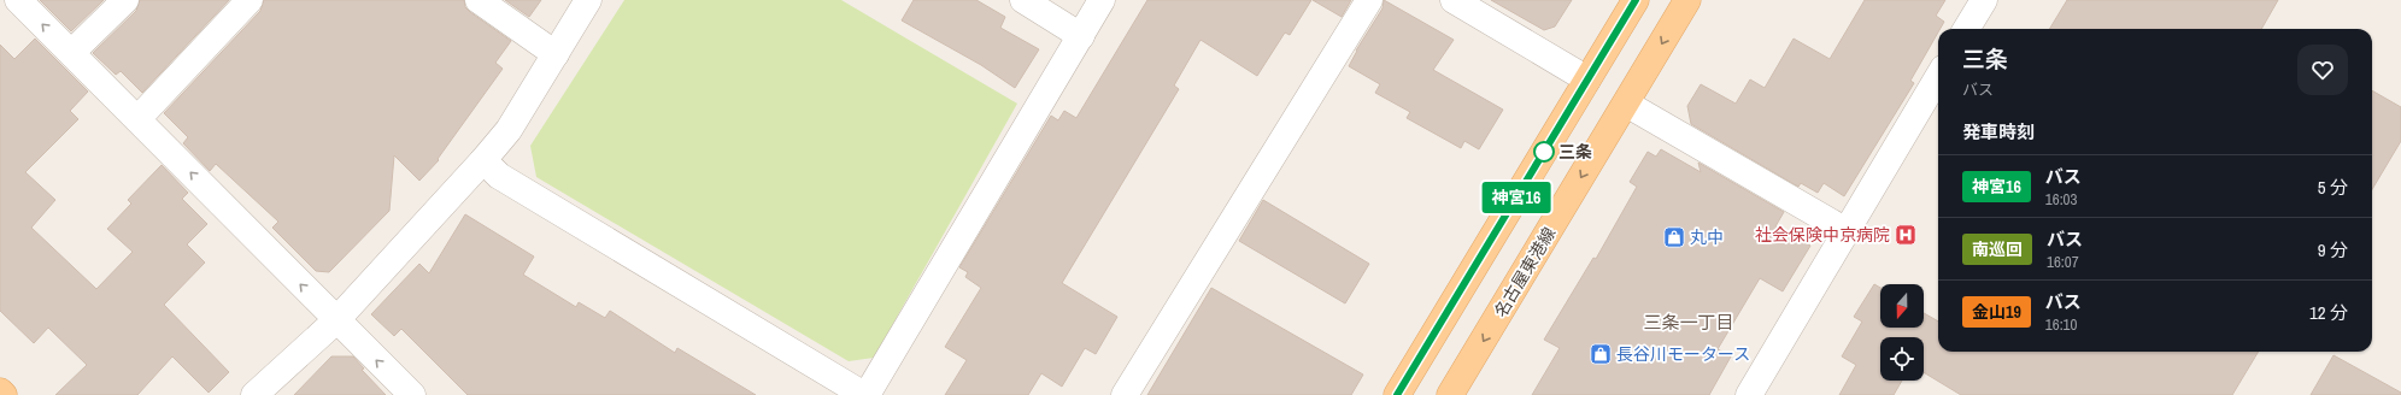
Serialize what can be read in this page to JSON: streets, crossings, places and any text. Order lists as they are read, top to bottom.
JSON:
{
  "streets": {
    "main road": ["名古屋東港線"]
  },
  "districts": ["三条一丁目"],
  "places": {
    "other": ["三条"],
    "hospital": ["社会保険中京病院"],
    "shop": ["丸中", "長谷川モータース"]
  },
  "lines": ["bus line 神宮16"],
  "north": "bottom",
  "page": {
    "on_map": "神宮16",
    "heading": [
      ["三条", "バス"],
      "発車時刻"
    ],
    "list": [
      {
        "mark": "神宮16",
        "name": "バス",
        "note": "16:03",
        "value": "5 分"
      },
      {
        "mark": "南巡回",
        "name": "バス",
        "note": "16:07",
        "value": "9 分"
      },
      {
        "mark": "金山19",
        "name": "バス",
        "note": "16:10",
        "value": "12 分"
      }
    ]
  }
}
